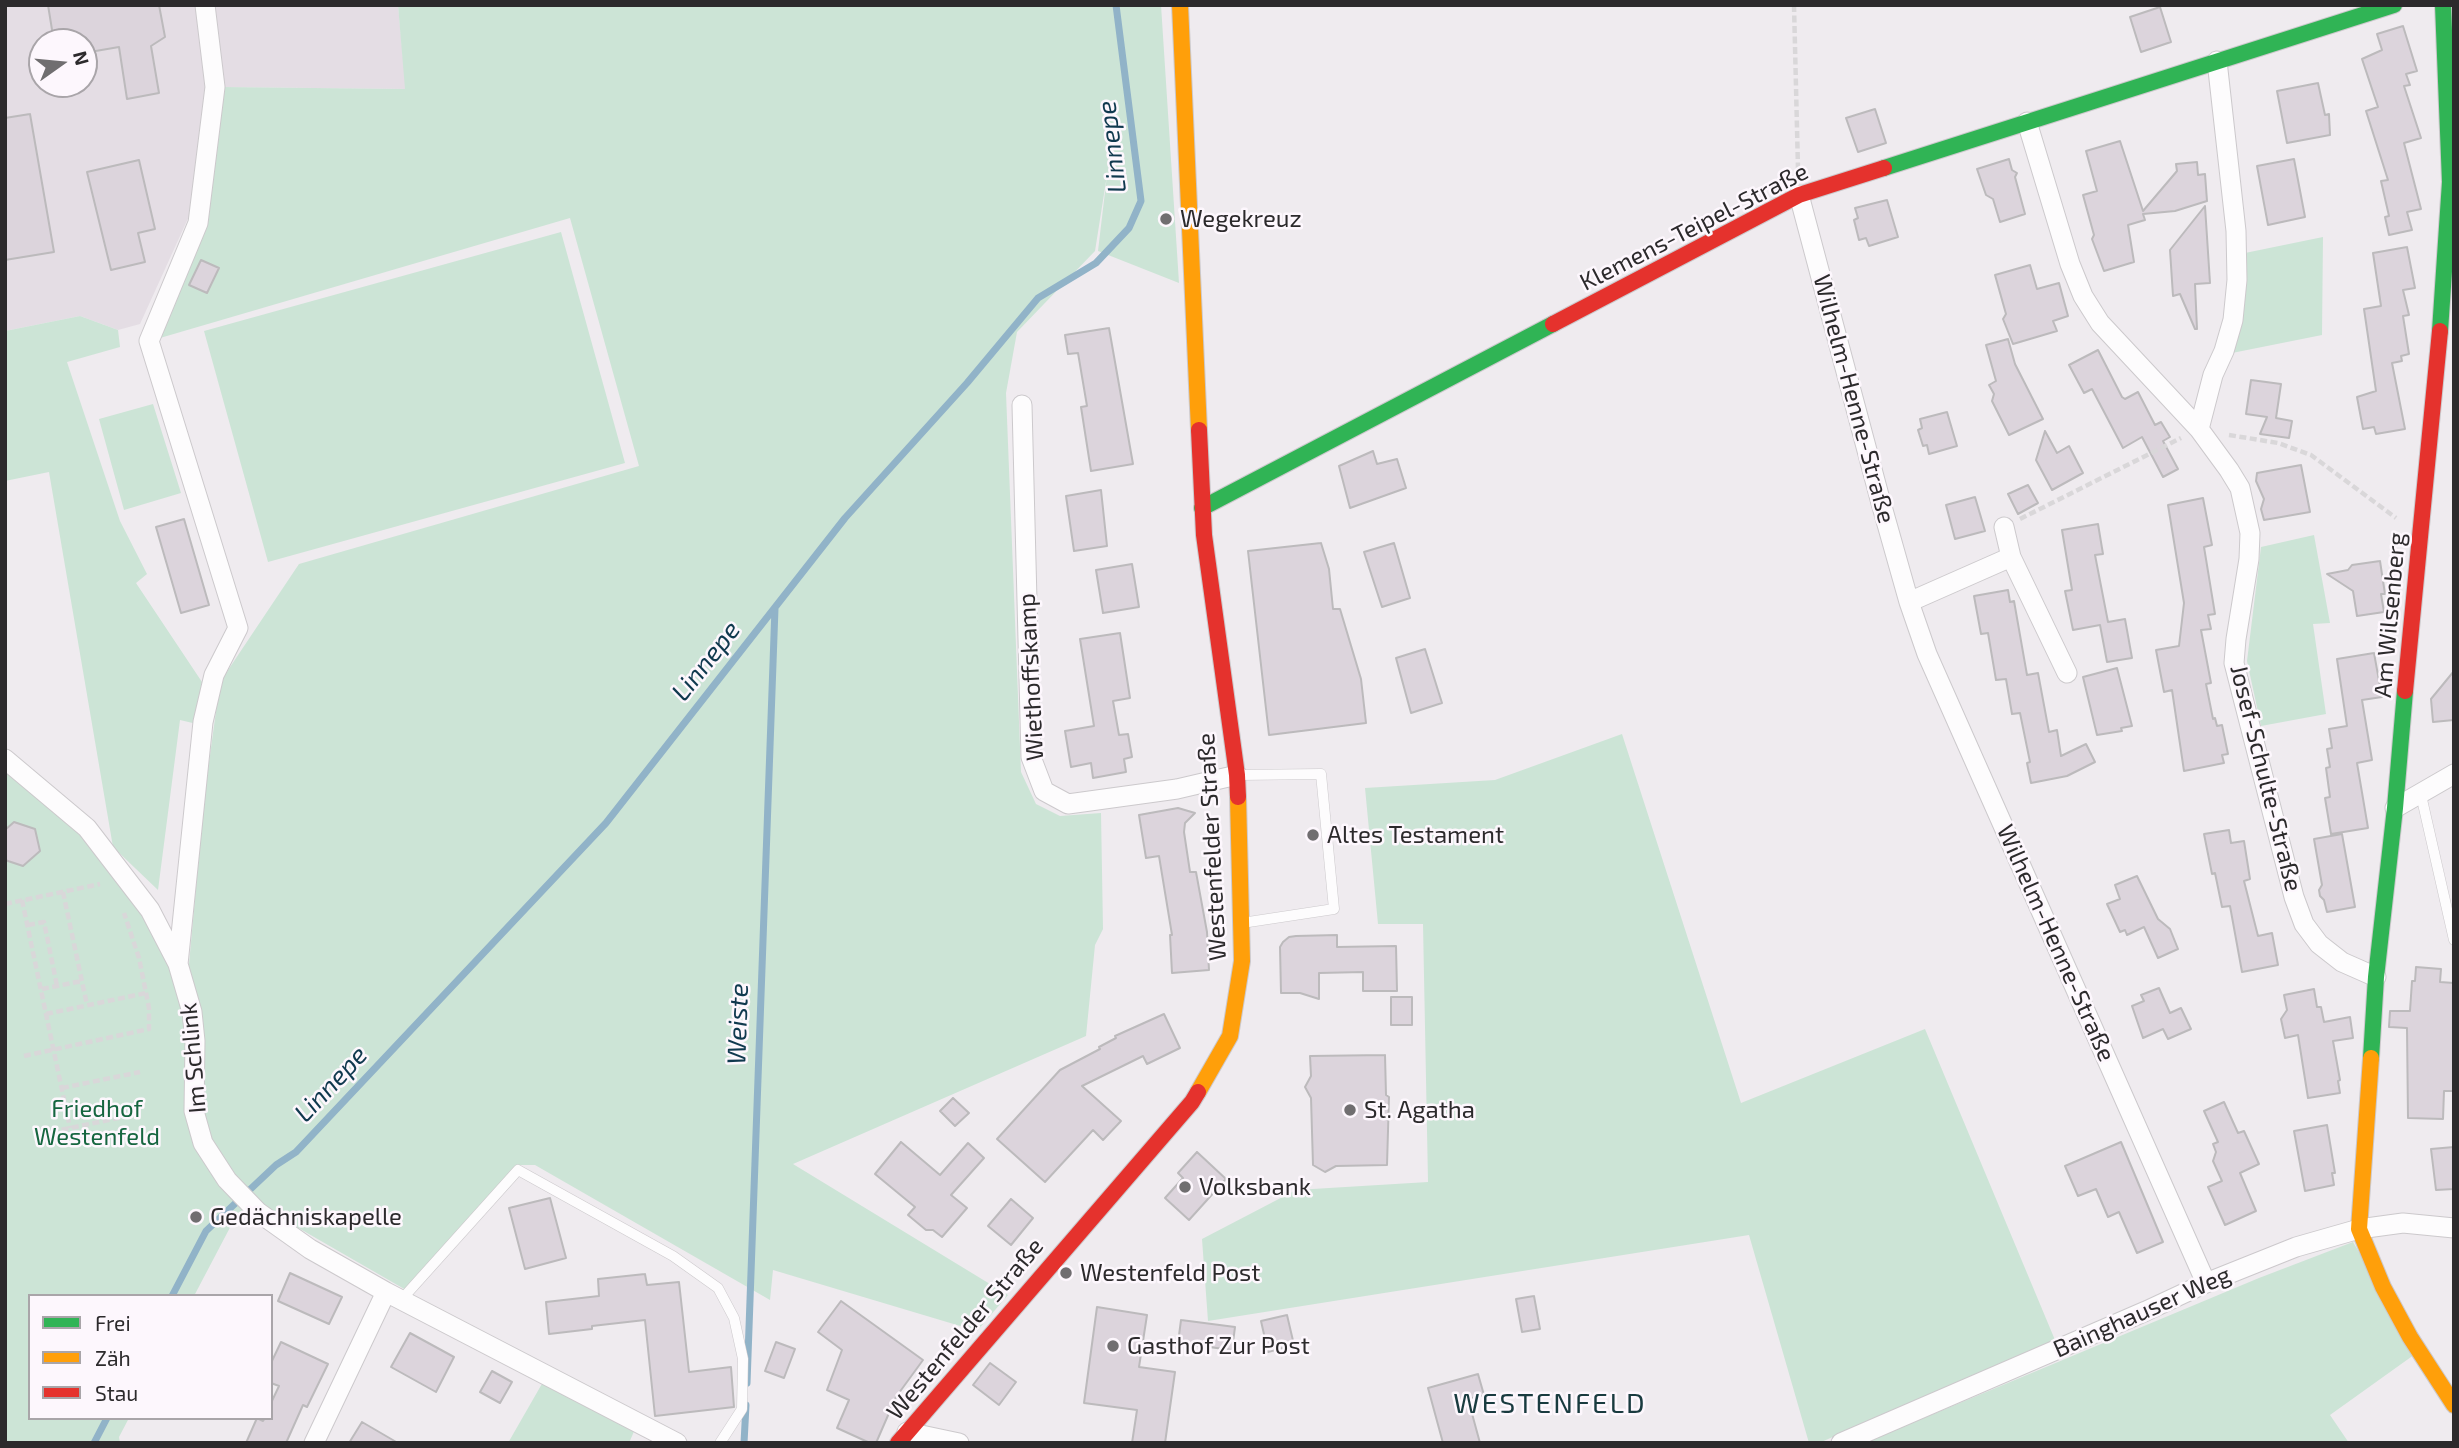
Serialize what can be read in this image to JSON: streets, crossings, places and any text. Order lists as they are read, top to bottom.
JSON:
{
  "streets": {
    "street": [
      "Klemens-Teipel-Straße",
      "Wilhelm-Henne-Straße",
      "Am Wilsenberg",
      "Wiethoffskamp",
      "Josef-Schulte-Straße",
      "Westenfelder Straße",
      "Im Schlink",
      "Bainghauser Weg"
    ]
  },
  "crossings": [
    ["Klemens-Teipel-Straße", "Wilhelm-Henne-Straße"],
    ["Klemens-Teipel-Straße", "Josef-Schulte-Straße"],
    ["Klemens-Teipel-Straße", "Westenfelder Straße"],
    ["Wilhelm-Henne-Straße", "Bainghauser Weg"],
    ["Am Wilsenberg", "Josef-Schulte-Straße"],
    ["Am Wilsenberg", "Bainghauser Weg"],
    ["Wiethoffskamp", "Westenfelder Straße"]
  ],
  "districts": ["WESTENFELD"],
  "water": ["Linnepe", "Weiste"],
  "parks": ["Friedhof Westenfeld"],
  "places": [
    "Wegekreuz",
    "Altes Testament",
    "St. Agatha",
    "Volksbank",
    "Gedächniskapelle",
    "Westenfeld Post",
    "Gasthof Zur Post"
  ],
  "legend": ["Frei", "Zäh", "Stau"],
  "north": "right"
}
